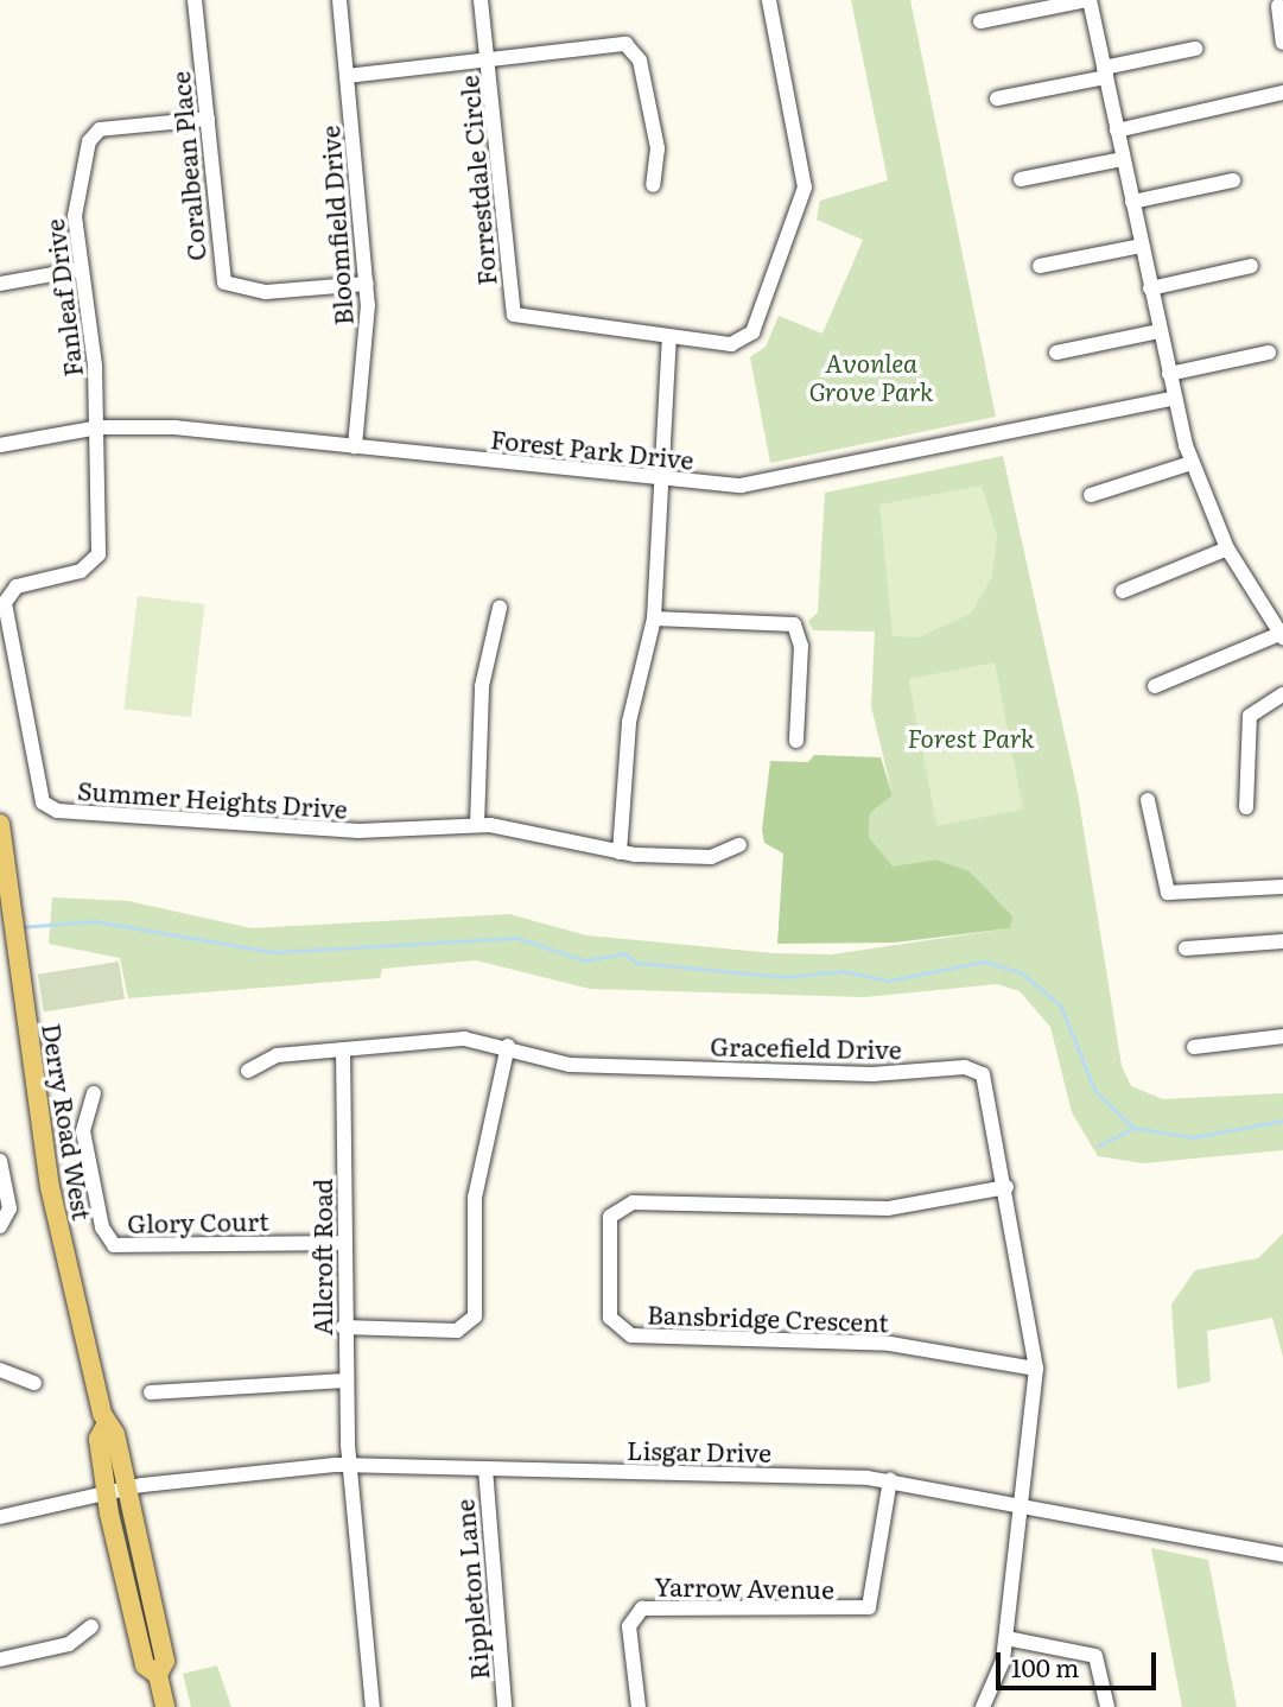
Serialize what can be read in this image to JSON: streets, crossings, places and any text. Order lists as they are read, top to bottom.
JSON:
{
  "streets": {
    "main road": ["Derry Road West"],
    "street": [
      "Coralbean Place",
      "Forrestdale Circle",
      "Bloomfield Drive",
      "Fanleaf Drive",
      "Forest Park Drive",
      "Summer Heights Drive",
      "Gracefield Drive",
      "Glory Court",
      "Allcroft Road",
      "Bansbridge Crescent",
      "Lisgar Drive",
      "Yarrow Avenue",
      "Rippleton Lane"
    ]
  },
  "crossings": [
    ["Coralbean Place", "Bloomfield Drive"],
    ["Coralbean Place", "Fanleaf Drive"],
    ["Bloomfield Drive", "Forest Park Drive"],
    ["Fanleaf Drive", "Forest Park Drive"],
    ["Fanleaf Drive", "Summer Heights Drive"],
    ["Forest Park Drive", "Summer Heights Drive"],
    ["Gracefield Drive", "Allcroft Road"],
    ["Gracefield Drive", "Bansbridge Crescent"],
    ["Gracefield Drive", "Lisgar Drive"],
    ["Derry Road West", "Lisgar Drive"],
    ["Glory Court", "Allcroft Road"],
    ["Allcroft Road", "Lisgar Drive"],
    ["Lisgar Drive", "Yarrow Avenue"],
    ["Lisgar Drive", "Rippleton Lane"]
  ],
  "parks": ["Avonlea Grove Park", "Forest Park"],
  "scale_bar": "100 m"
}
